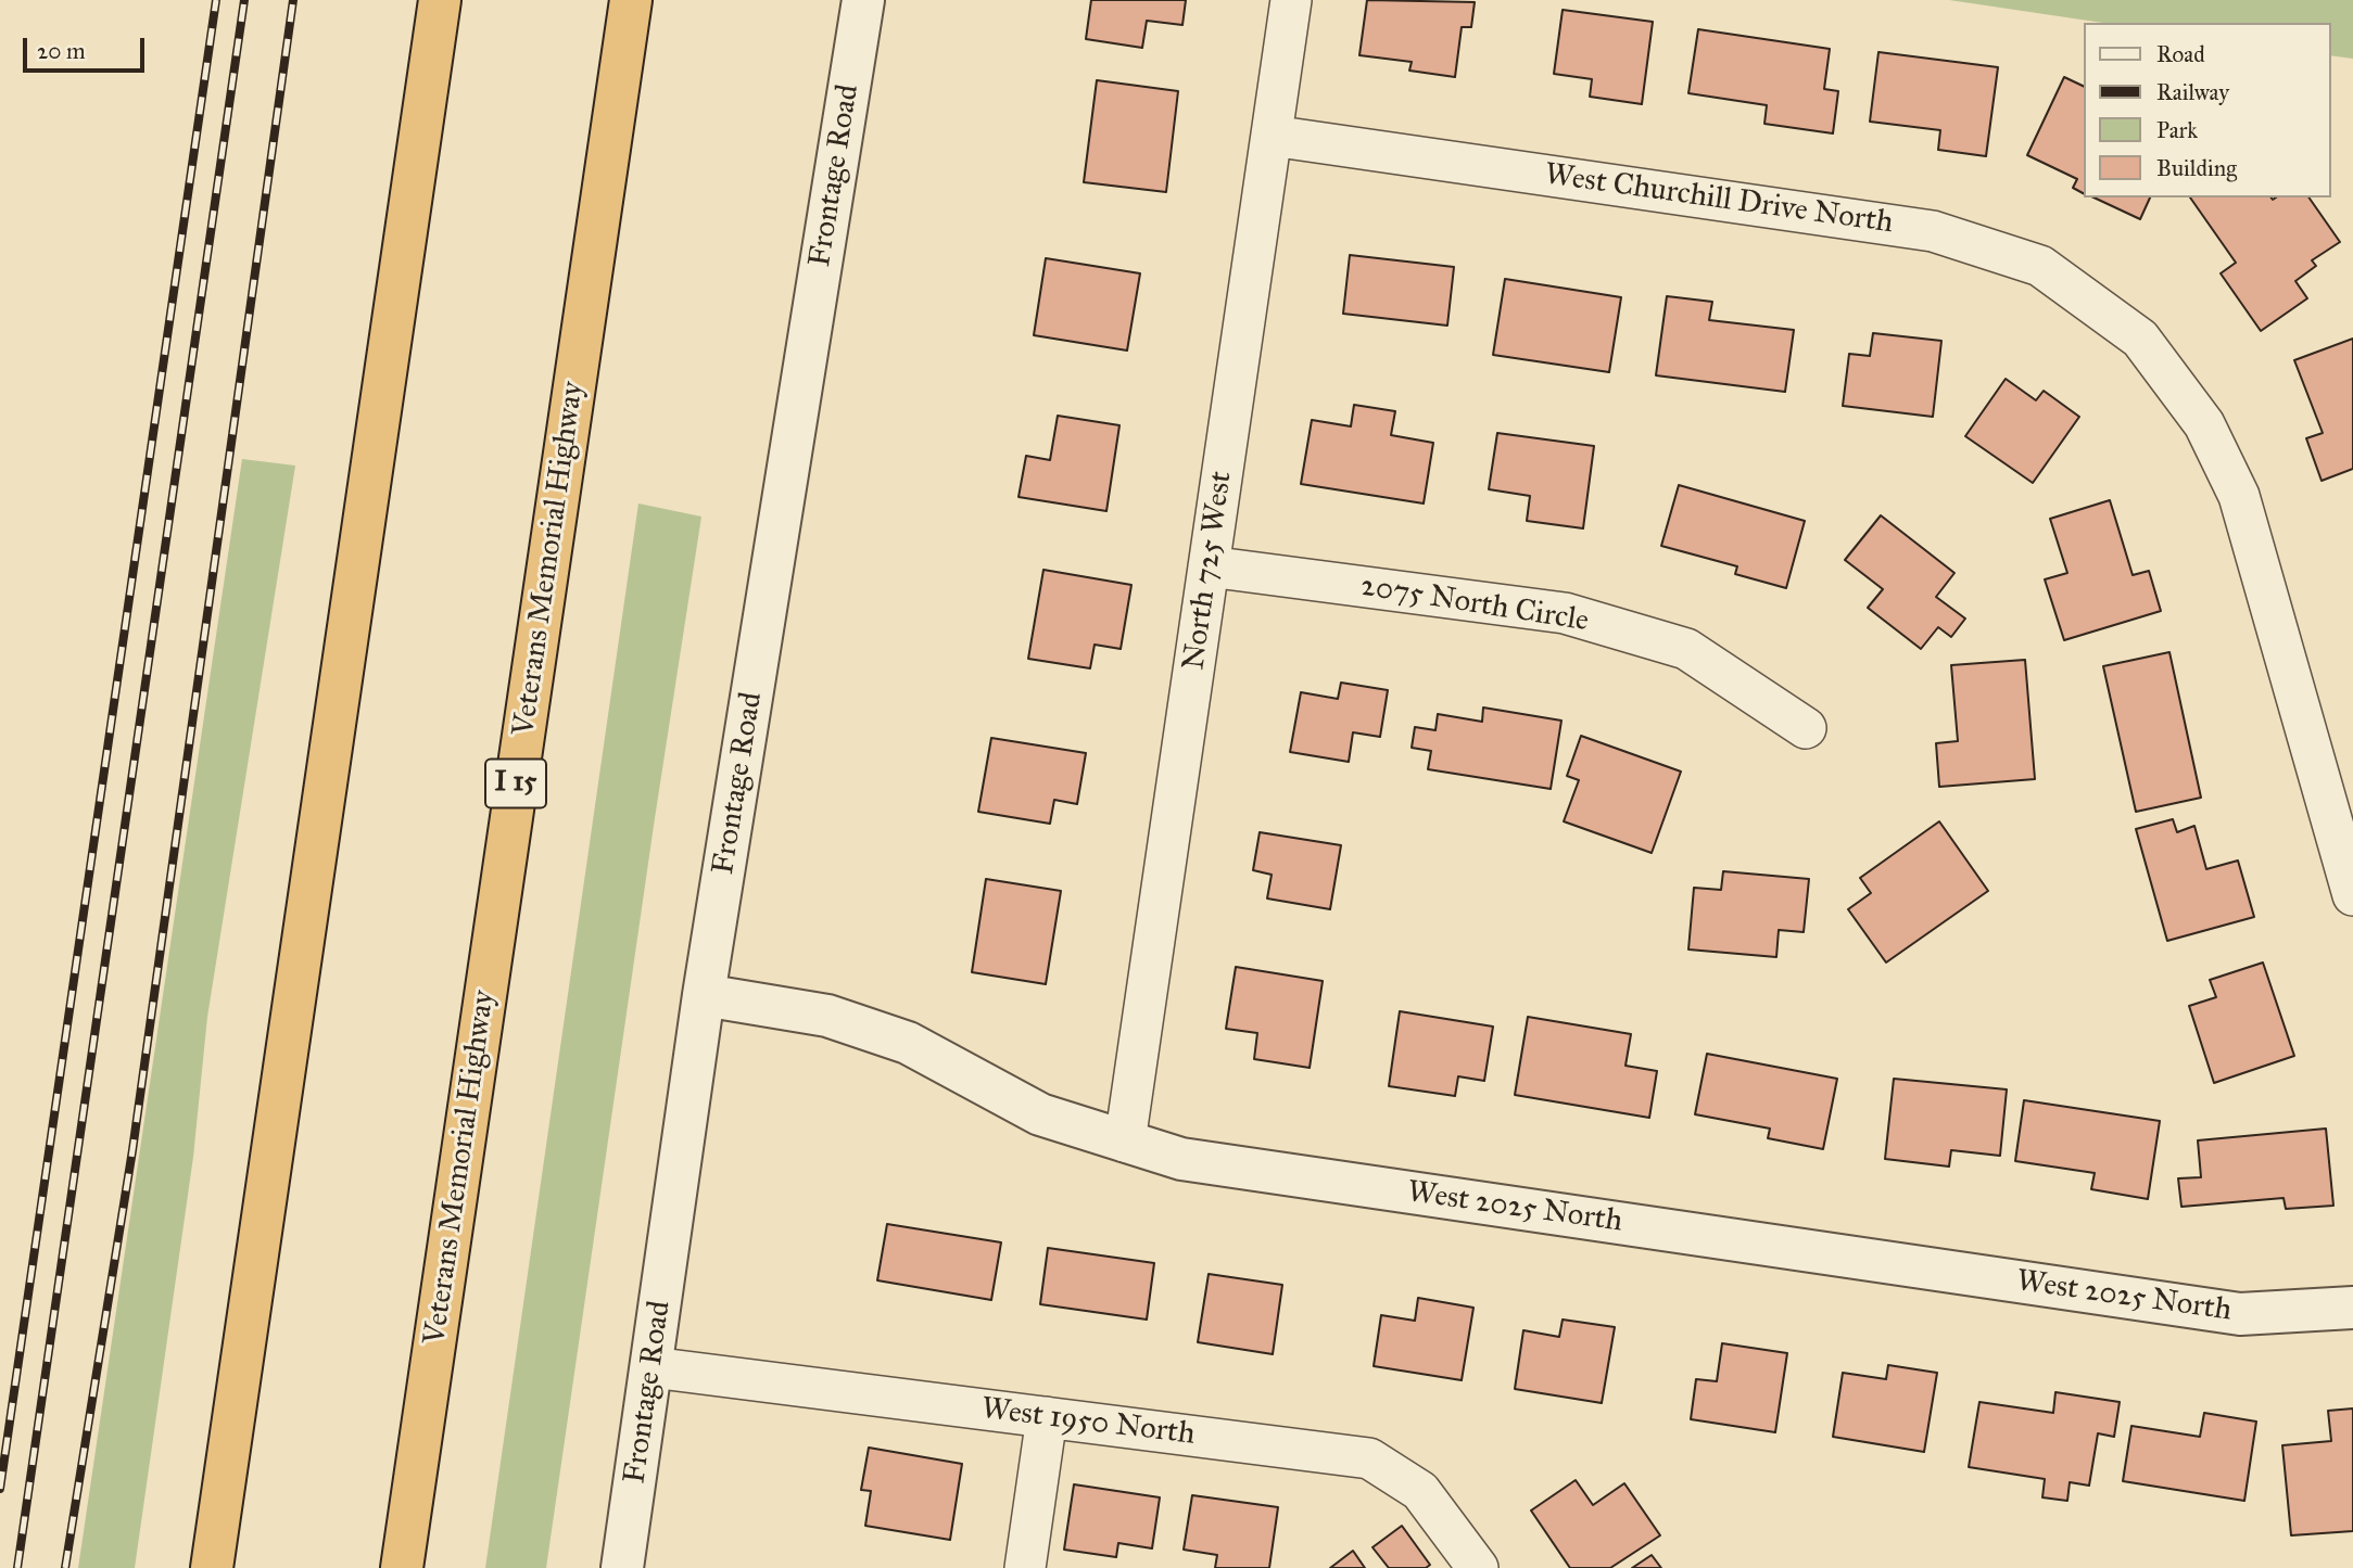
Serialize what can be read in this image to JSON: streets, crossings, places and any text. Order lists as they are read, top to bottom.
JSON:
{
  "streets": {
    "highway": ["Veterans Memorial Highway", "I 15"],
    "street": [
      "Frontage Road",
      "West Churchill Drive North",
      "North 725 West",
      "2075 North Circle",
      "West 2025 North",
      "West 1950 North"
    ]
  },
  "crossings": [
    ["Frontage Road", "West 2025 North"],
    ["Frontage Road", "West 1950 North"],
    ["West Churchill Drive North", "North 725 West"],
    ["North 725 West", "2075 North Circle"],
    ["North 725 West", "West 2025 North"]
  ],
  "legend": [
    "Road",
    "Railway",
    "Park",
    "Building"
  ],
  "scale_bar": "20 m"
}
